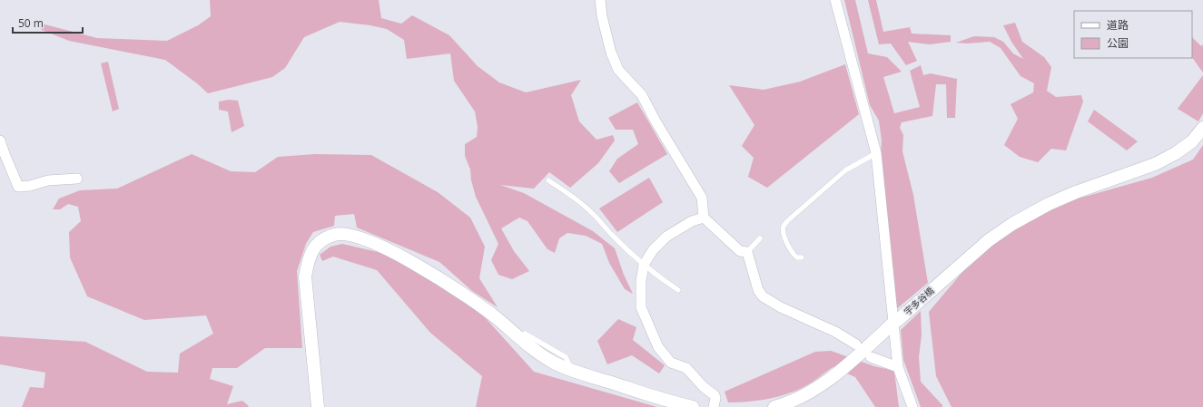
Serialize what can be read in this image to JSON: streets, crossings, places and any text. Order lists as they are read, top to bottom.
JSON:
{
  "streets": {
    "street": ["宇多谷橋"]
  },
  "legend": ["道路", "公園"],
  "scale_bar": "50 m"
}
